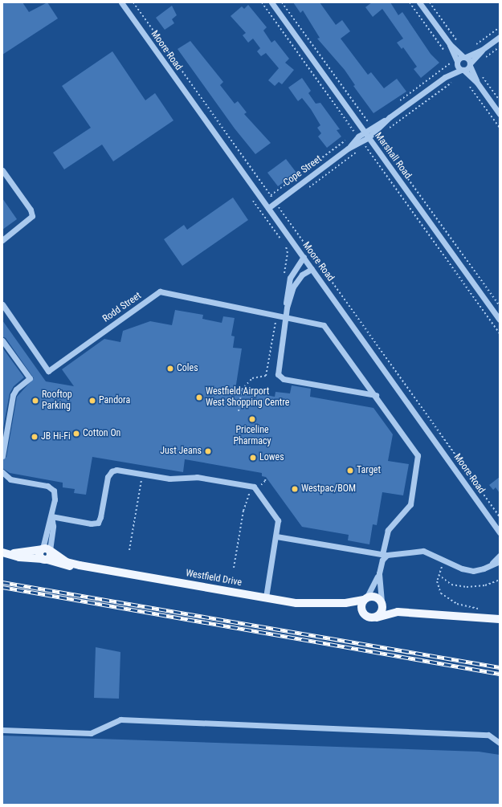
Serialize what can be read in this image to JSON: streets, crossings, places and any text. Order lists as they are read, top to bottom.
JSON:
{
  "streets": {
    "main road": ["Westfield Drive"],
    "street": [
      "Moore Road",
      "Marshall Road",
      "Cope Street",
      "Rodd Street"
    ]
  },
  "crossings": [
    ["Moore Road", "Cope Street"],
    ["Marshall Road", "Cope Street"]
  ],
  "places": [
    "Coles",
    "Westfield Airport West Shopping Centre",
    "Rooftop Parking",
    "Pandora",
    "Priceline Pharmacy",
    "Cotton On",
    "JB Hi-Fi",
    "Just Jeans",
    "Lowes",
    "Target",
    "Westpac/BOM"
  ]
}
